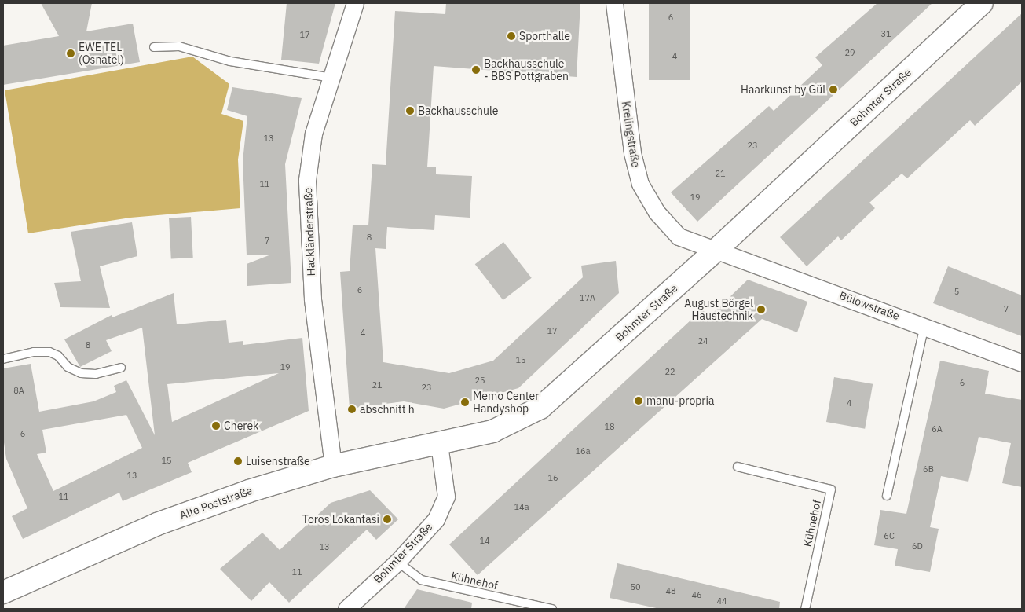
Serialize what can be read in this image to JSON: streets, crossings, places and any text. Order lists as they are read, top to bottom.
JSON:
{
  "streets": {
    "main road": ["Bohmter Straße", "Alte Poststraße"],
    "street": ["Krelingstraße", "Hackländerstraße", "Bülowstraße"],
    "lane": ["Kühnehof"]
  },
  "crossings": [
    ["Bohmter Straße", "Krelingstraße"],
    ["Bohmter Straße", "Bülowstraße"],
    ["Bohmter Straße", "Alte Poststraße"],
    ["Bohmter Straße", "Kühnehof"],
    ["Krelingstraße", "Bülowstraße"],
    ["Hackländerstraße", "Alte Poststraße"]
  ],
  "places": [
    "Sporthalle",
    "EWE TEL (Osnatel)",
    "Backhausschule - BBS Pottgraben",
    "Haarkunst by Gül",
    "Backhausschule",
    "August Börgel Haustechnik",
    "manu-propria",
    "Memo Center Handyshop",
    "abschnitt h",
    "Cherek",
    "Luisenstraße",
    "Toros Lokantasi"
  ],
  "house_numbers": [
    "6",
    "31",
    "17",
    "29",
    "4",
    "13",
    "23",
    "21",
    "11",
    "19",
    "8",
    "7",
    "6",
    "5",
    "17A",
    "7",
    "17",
    "4",
    "24",
    "8",
    "15",
    "19",
    "22",
    "25",
    "6",
    "21",
    "23",
    "8A",
    "4",
    "18",
    "6A",
    "6",
    "16a",
    "15",
    "6B",
    "13",
    "16",
    "11",
    "14a",
    "6C",
    "14",
    "6D",
    "13",
    "11",
    "50",
    "48",
    "46",
    "44"
  ]
}
